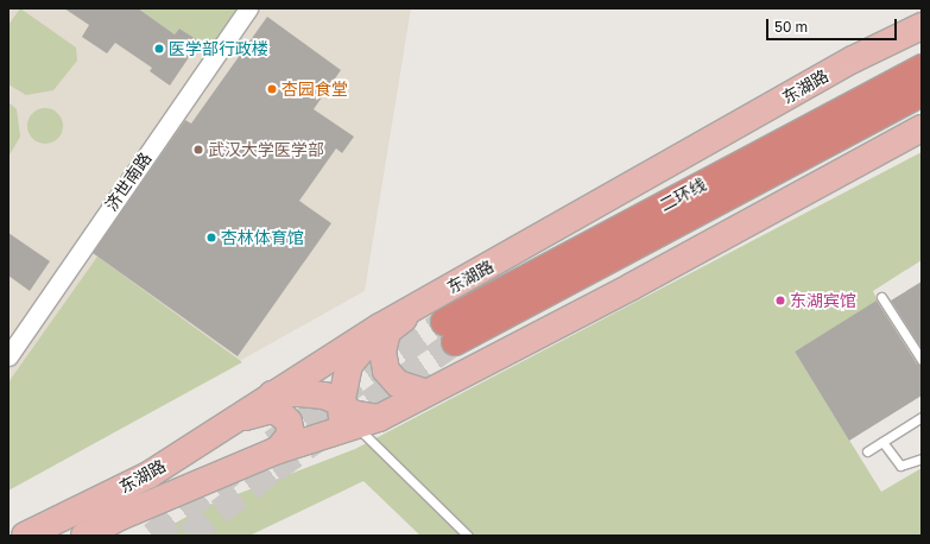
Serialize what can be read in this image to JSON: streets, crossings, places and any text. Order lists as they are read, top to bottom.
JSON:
{
  "streets": {
    "highway": ["二环线"],
    "main road": ["东湖路"],
    "street": ["济世南路"]
  },
  "places": [
    "医学部行政楼",
    "杏园食堂",
    "武汉大学医学部",
    "杏林体育馆",
    "东湖宾馆"
  ],
  "scale_bar": "50 m"
}
